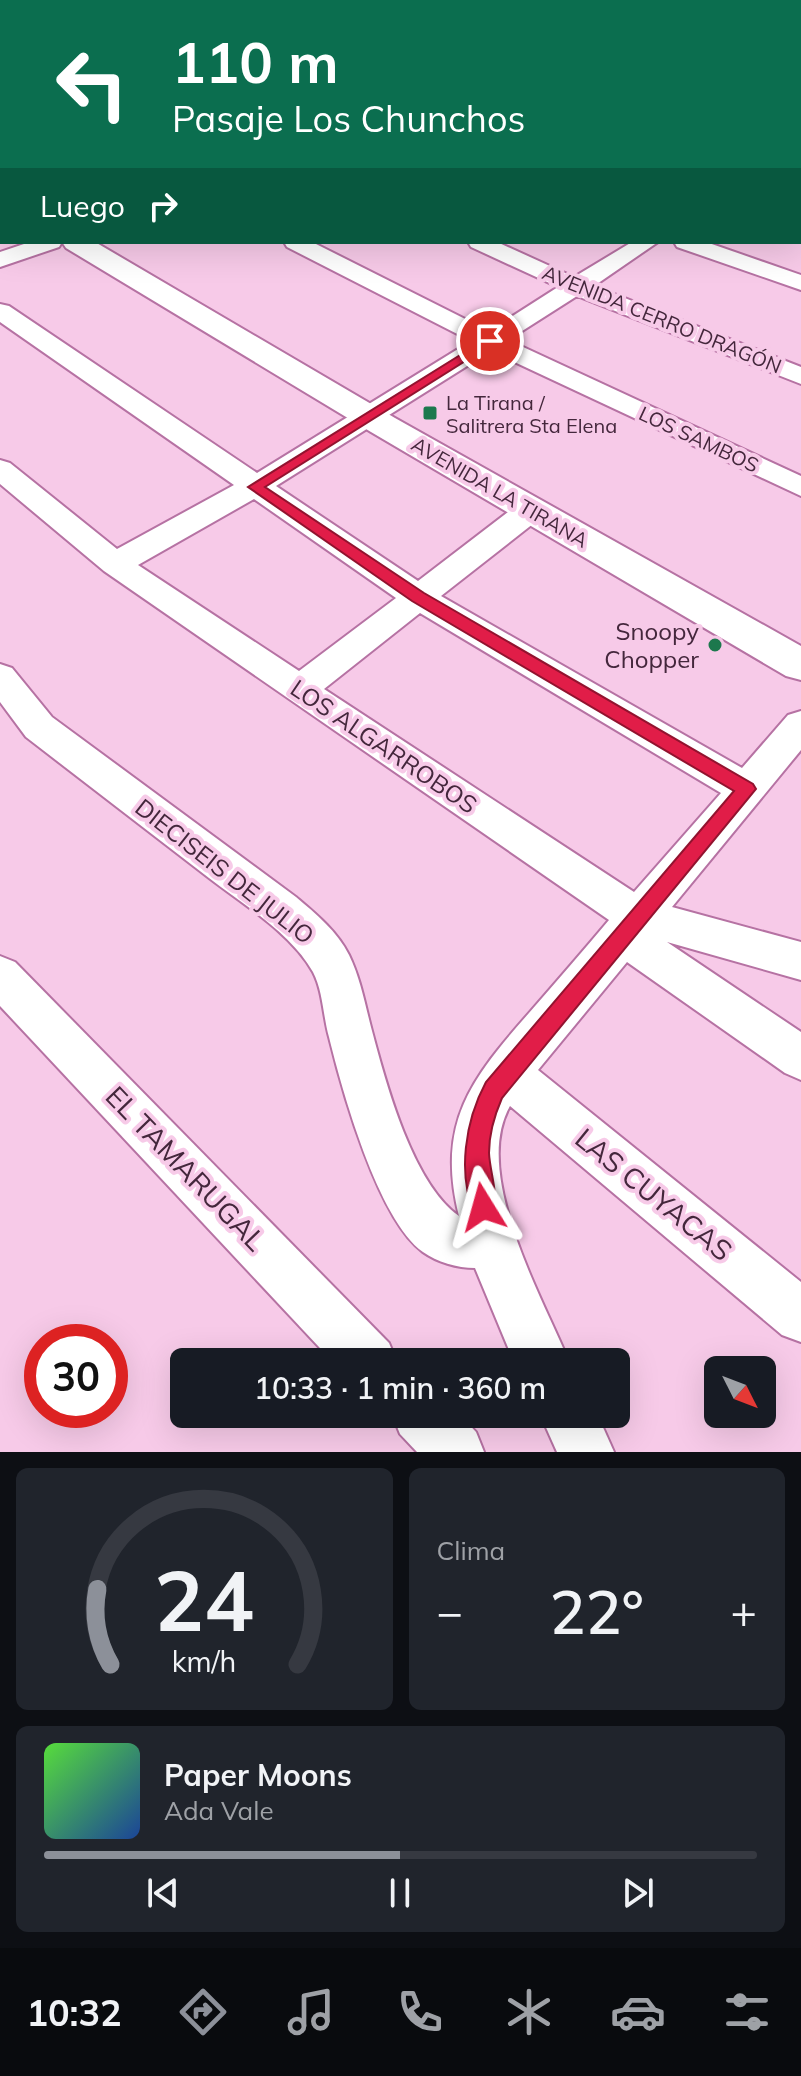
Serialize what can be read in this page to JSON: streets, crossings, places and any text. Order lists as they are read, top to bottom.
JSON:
{
  "streets": {
    "highway": ["AVENIDA LA TIRANA"],
    "street": [
      "AVENIDA CERRO DRAGÓN",
      "LOS SAMBOS",
      "LOS ALGARROBOS",
      "DIECISEIS DE JULIO",
      "EL TAMARUGAL",
      "LAS CUYACAS"
    ]
  },
  "places": {
    "transit": ["La Tirana / Salitrera Sta Elena"],
    "other": ["Snoopy Chopper"]
  },
  "north": "bottom right",
  "page": {
    "turn": ["110 m", "Pasaje Los Chunchos"],
    "then": "Luego",
    "limit": "30",
    "trip": "10:33 · 1 min · 360 m",
    "tile": "Clima",
    "heat": ["−", "22°", "+"],
    "song": ["Paper Moons", "Ada Vale"],
    "tabs": "10:32",
    "gauge": ["24", "km/h"]
  }
}
